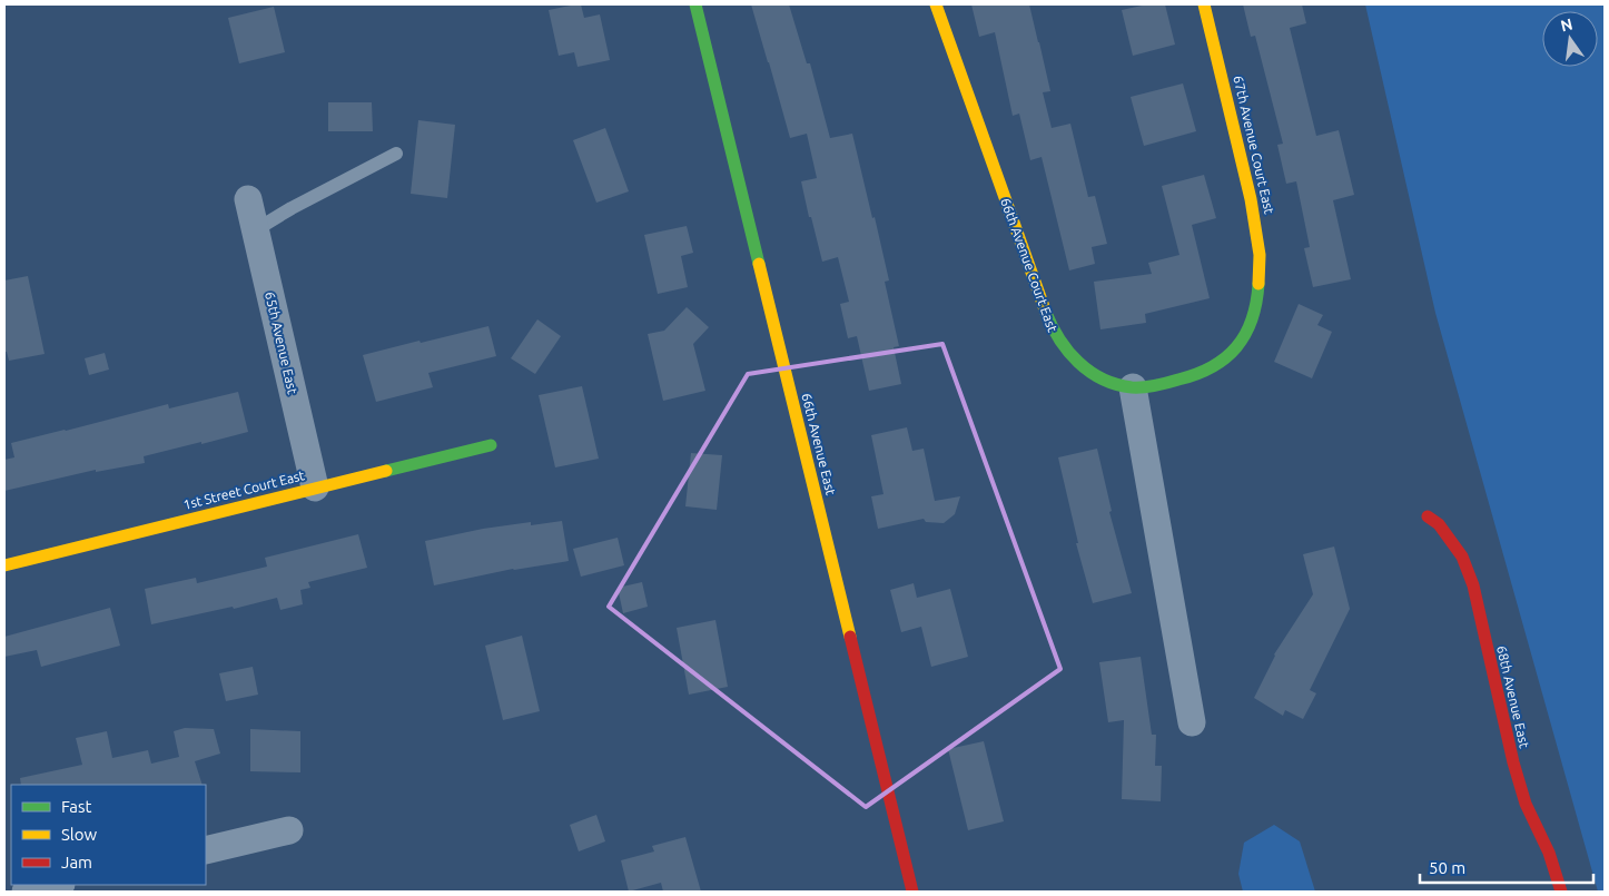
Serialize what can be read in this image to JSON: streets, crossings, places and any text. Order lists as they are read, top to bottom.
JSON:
{
  "streets": {
    "street": [
      "67th Avenue Court East",
      "66th Avenue Court East",
      "65th Avenue East",
      "66th Avenue East",
      "1st Street Court East",
      "68th Avenue East"
    ]
  },
  "crossings": [
    ["67th Avenue Court East", "66th Avenue Court East"],
    ["65th Avenue East", "1st Street Court East"]
  ],
  "legend": ["Fast", "Slow", "Jam"],
  "scale_bar": "50 m",
  "north": "top"
}
